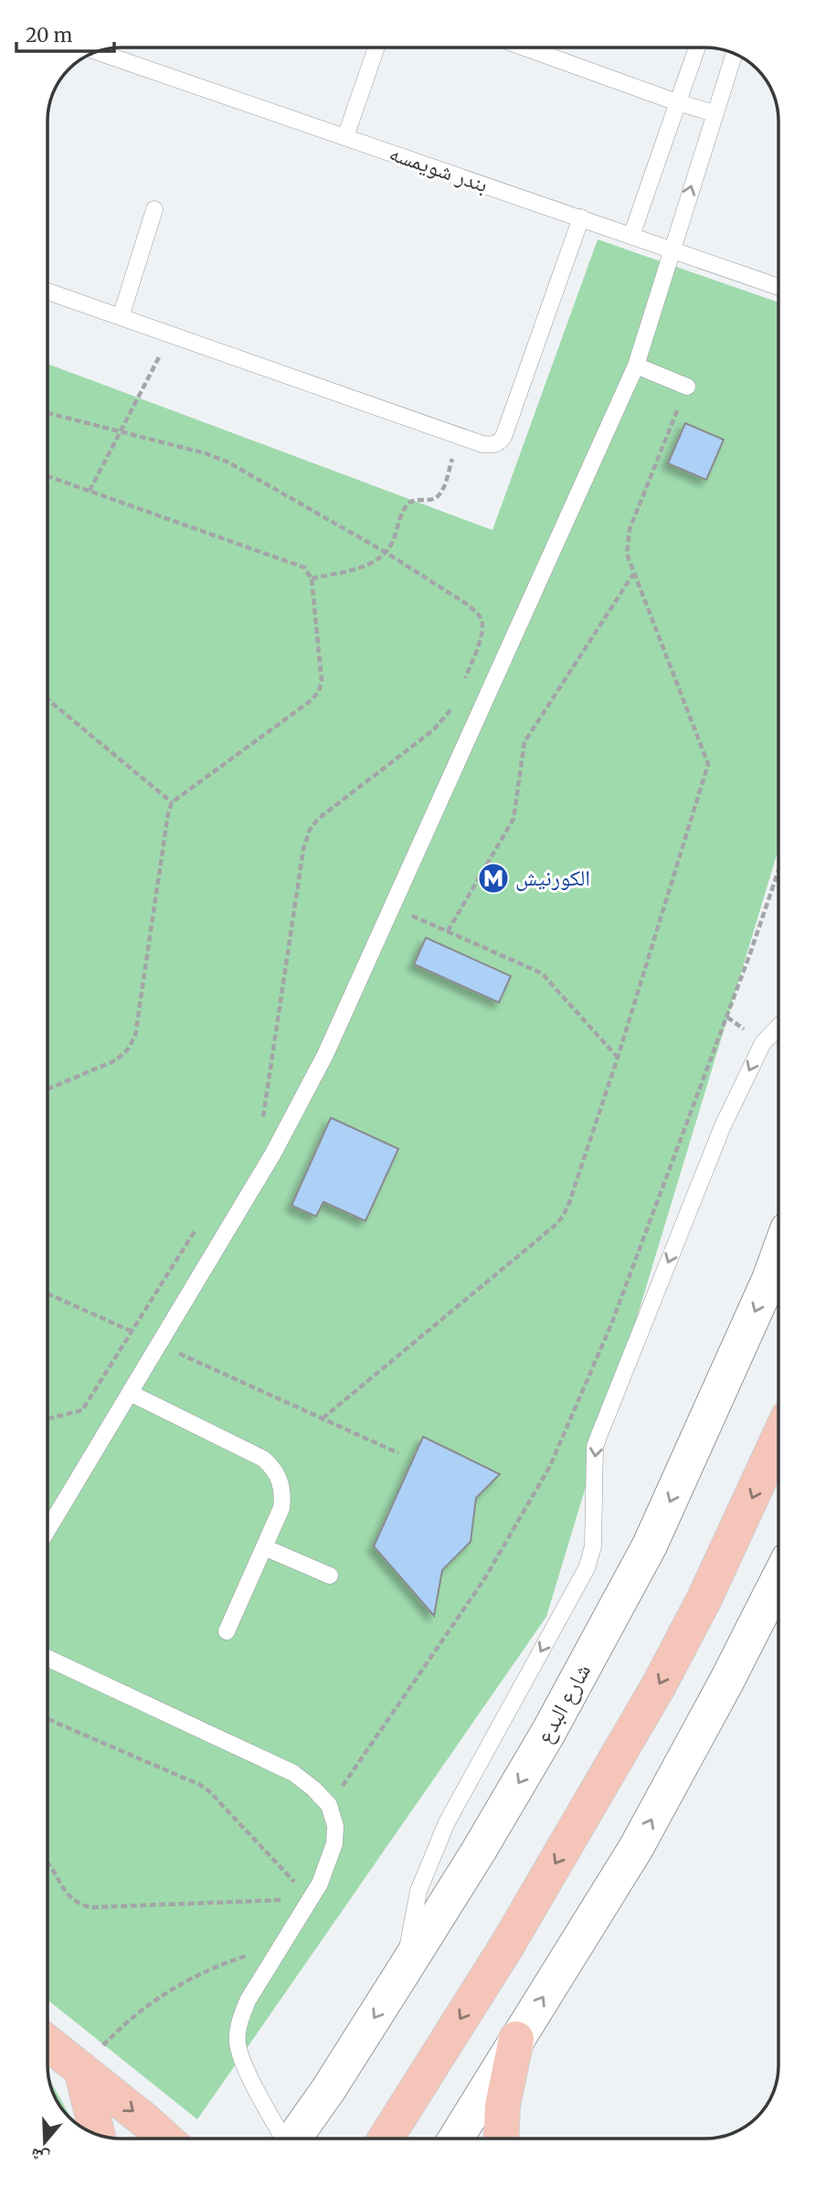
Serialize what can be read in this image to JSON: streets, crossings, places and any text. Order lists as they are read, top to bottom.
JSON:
{
  "streets": {
    "main road": ["شارع البدع"],
    "lane": ["بندر شويمسه"]
  },
  "places": {
    "metro station": ["الكورنيش"]
  },
  "scale_bar": "20 m",
  "north": "bottom"
}
